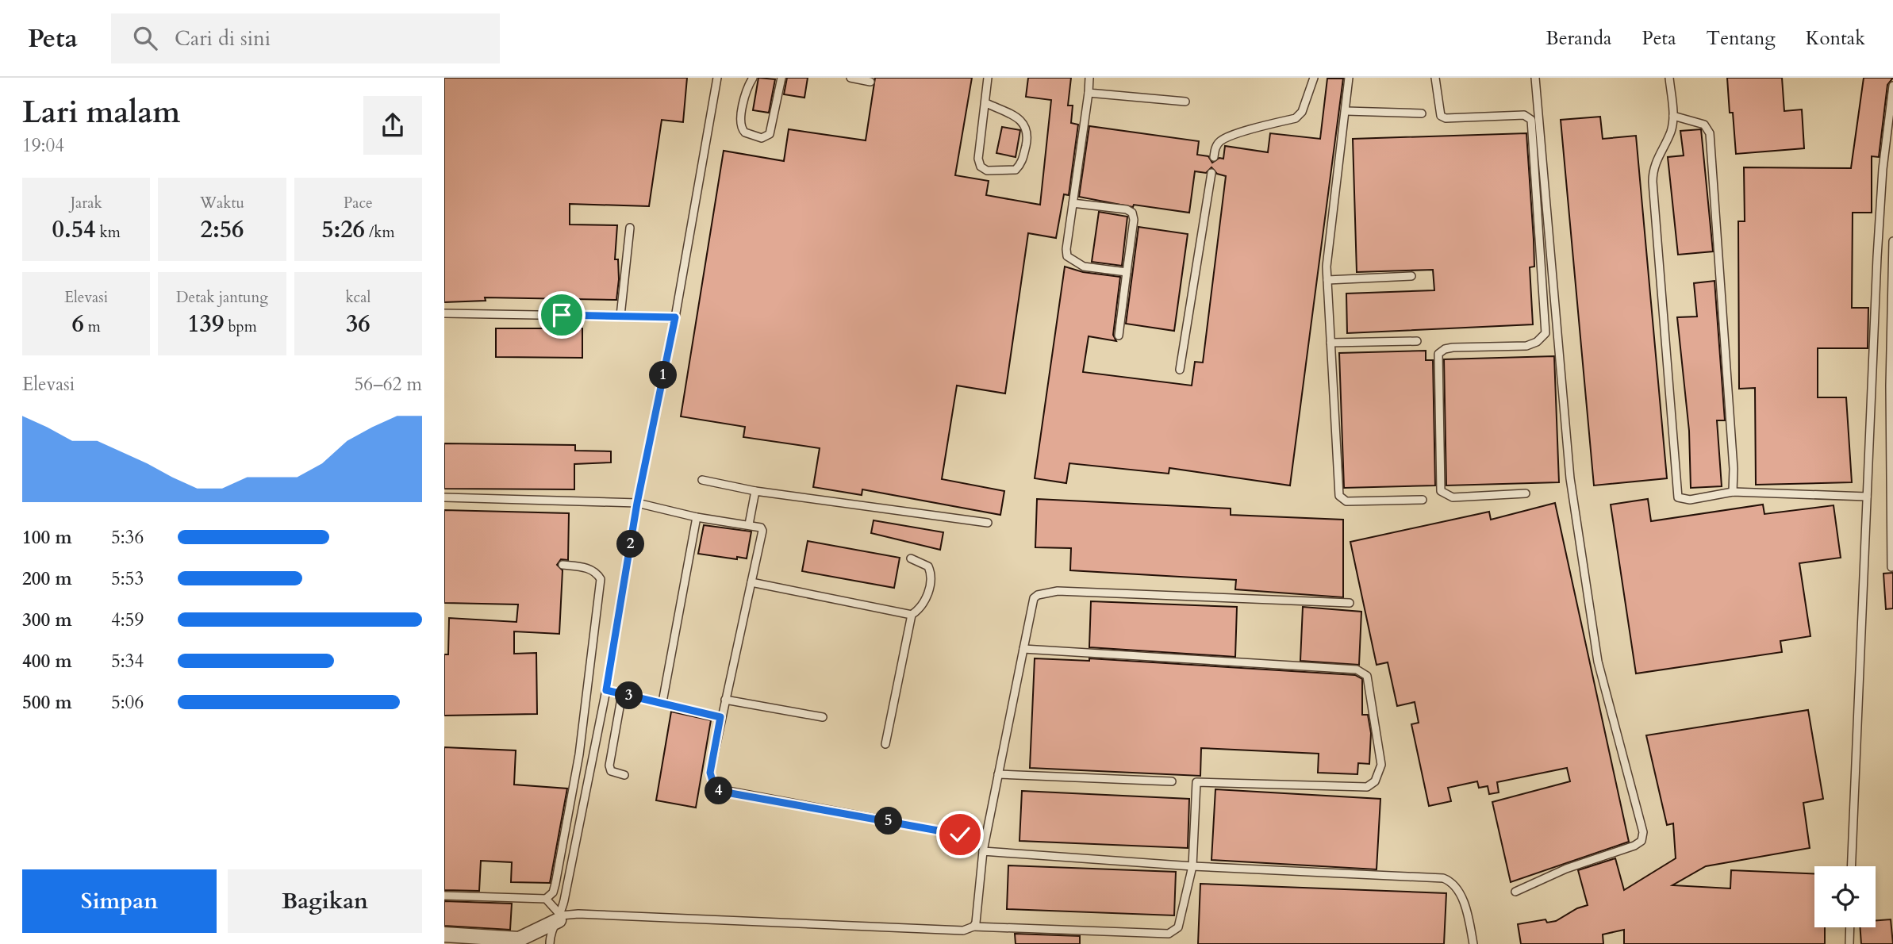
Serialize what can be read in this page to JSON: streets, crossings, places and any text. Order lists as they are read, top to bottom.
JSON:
{
  "page": {
    "header": "Peta",
    "search": "Cari di sini",
    "nav": [
      "Beranda",
      "Peta",
      "Tentang",
      "Kontak"
    ],
    "heading": ["Lari malam", "19:04"],
    "stats": [
      ["Jarak", "0.54 km"],
      ["Waktu", "2:56"],
      ["Pace", "5:26 /km"],
      ["Elevasi", "6 m"],
      ["Detak jantung", "139 bpm"],
      ["kcal", "36"]
    ],
    "chart": ["Elevasi", "56–62 m"],
    "pins": [
      "1",
      "2",
      "3",
      "4",
      "5"
    ],
    "list": [
      {
        "name": "100 m",
        "note": "5:36"
      },
      {
        "name": "200 m",
        "note": "5:53"
      },
      {
        "name": "300 m",
        "note": "4:59"
      },
      {
        "name": "400 m",
        "note": "5:34"
      },
      {
        "name": "500 m",
        "note": "5:06"
      }
    ],
    "buttons": ["Simpan", "Bagikan"]
  }
}
